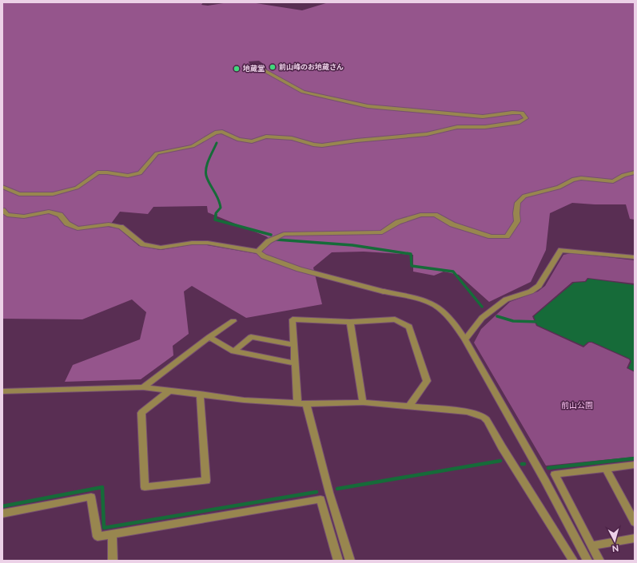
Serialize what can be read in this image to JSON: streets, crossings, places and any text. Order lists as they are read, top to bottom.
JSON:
{
  "parks": ["前山公園"],
  "places": ["前山峰のお地蔵さん", "地蔵堂"],
  "north": "bottom"
}
